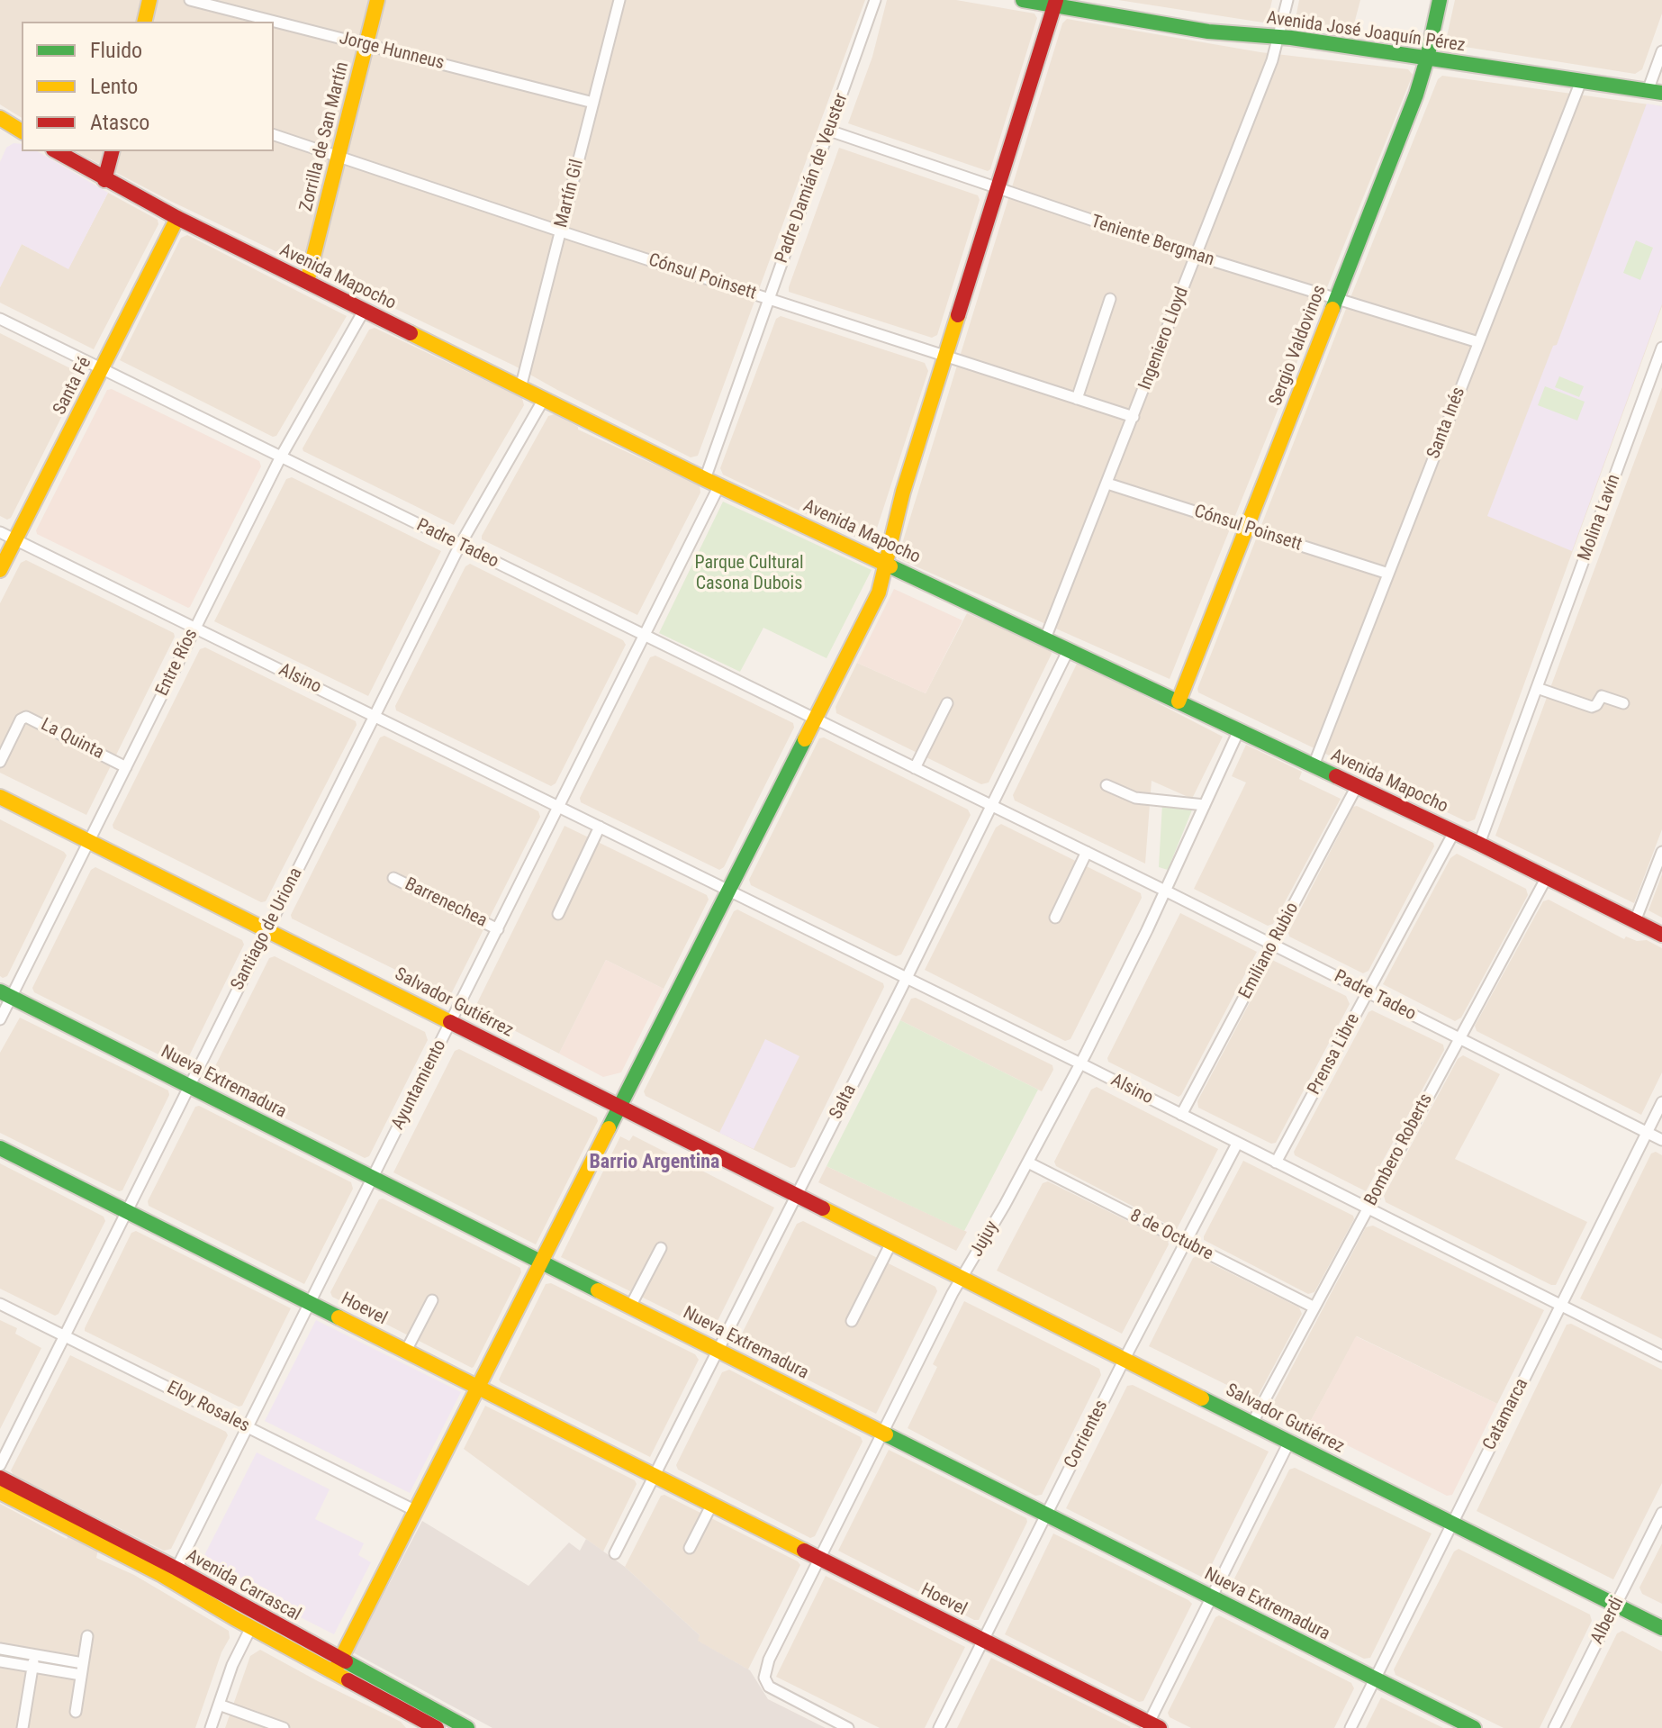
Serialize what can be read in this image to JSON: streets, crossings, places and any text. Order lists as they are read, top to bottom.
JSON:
{
  "streets": {
    "main road": [
      "Avenida José Joaquín Pérez",
      "Zorrilla de San Martín",
      "Avenida Mapocho",
      "Sergio Valdovinos",
      "Santa Fé",
      "Salvador Gutiérrez",
      "Nueva Extremadura",
      "Hoevel",
      "Avenida Carrascal"
    ],
    "street": [
      "Jorge Hunneus",
      "Padre Damián de Veuster",
      "Martín Gil",
      "Teniente Bergman",
      "Cónsul Poinsett",
      "Ingeniero Lloyd",
      "Santa Inés",
      "Molina Lavín",
      "Padre Tadeo",
      "Entre Ríos",
      "Alsino",
      "La Quinta",
      "Barrenechea",
      "Santiago de Uriona",
      "Emiliano Rubio",
      "Prensa Libre",
      "Ayuntamiento",
      "Salta",
      "Bombero Roberts",
      "8 de Octubre",
      "Jujuy",
      "Eloy Rosales",
      "Catamarca",
      "Corrientes",
      "Alberdi"
    ]
  },
  "crossings": [
    ["Avenida José Joaquín Pérez", "Ingeniero Lloyd"],
    ["Avenida José Joaquín Pérez", "Sergio Valdovinos"],
    ["Avenida José Joaquín Pérez", "Santa Inés"],
    ["Jorge Hunneus", "Zorrilla de San Martín"],
    ["Jorge Hunneus", "Martín Gil"],
    ["Zorrilla de San Martín", "Avenida Mapocho"],
    ["Zorrilla de San Martín", "Cónsul Poinsett"],
    ["Padre Damián de Veuster", "Teniente Bergman"],
    ["Padre Damián de Veuster", "Avenida Mapocho"],
    ["Padre Damián de Veuster", "Cónsul Poinsett"],
    ["Martín Gil", "Avenida Mapocho"],
    ["Martín Gil", "Cónsul Poinsett"],
    ["Teniente Bergman", "Ingeniero Lloyd"],
    ["Teniente Bergman", "Sergio Valdovinos"],
    ["Teniente Bergman", "Santa Inés"],
    ["Avenida Mapocho", "Ingeniero Lloyd"],
    ["Avenida Mapocho", "Sergio Valdovinos"],
    ["Avenida Mapocho", "Santa Fé"],
    ["Avenida Mapocho", "Santa Inés"],
    ["Avenida Mapocho", "Molina Lavín"],
    ["Avenida Mapocho", "Entre Ríos"],
    ["Avenida Mapocho", "Santiago de Uriona"],
    ["Avenida Mapocho", "Emiliano Rubio"],
    ["Avenida Mapocho", "Prensa Libre"],
    ["Avenida Mapocho", "Ayuntamiento"],
    ["Avenida Mapocho", "Salta"],
    ["Avenida Mapocho", "Bombero Roberts"],
    ["Avenida Mapocho", "Jujuy"],
    ["Cónsul Poinsett", "Ingeniero Lloyd"],
    ["Cónsul Poinsett", "Sergio Valdovinos"],
    ["Cónsul Poinsett", "Santa Inés"],
    ["Santa Fé", "Padre Tadeo"],
    ["Santa Fé", "Alsino"],
    ["Padre Tadeo", "Entre Ríos"],
    ["Padre Tadeo", "Santiago de Uriona"],
    ["Padre Tadeo", "Emiliano Rubio"],
    ["Padre Tadeo", "Prensa Libre"],
    ["Padre Tadeo", "Ayuntamiento"],
    ["Padre Tadeo", "Salta"],
    ["Padre Tadeo", "Bombero Roberts"],
    ["Padre Tadeo", "Jujuy"],
    ["Padre Tadeo", "Catamarca"],
    ["Entre Ríos", "Alsino"],
    ["Entre Ríos", "La Quinta"],
    ["Entre Ríos", "Salvador Gutiérrez"],
    ["Entre Ríos", "Nueva Extremadura"],
    ["Alsino", "Santiago de Uriona"],
    ["Alsino", "Emiliano Rubio"],
    ["Alsino", "Prensa Libre"],
    ["Alsino", "Ayuntamiento"],
    ["Alsino", "Salta"],
    ["Alsino", "Bombero Roberts"],
    ["Alsino", "Jujuy"],
    ["Alsino", "Catamarca"],
    ["Alsino", "Corrientes"],
    ["Barrenechea", "Ayuntamiento"],
    ["Santiago de Uriona", "Salvador Gutiérrez"],
    ["Santiago de Uriona", "Nueva Extremadura"],
    ["Santiago de Uriona", "Hoevel"],
    ["Santiago de Uriona", "Eloy Rosales"],
    ["Salvador Gutiérrez", "Ayuntamiento"],
    ["Salvador Gutiérrez", "Salta"],
    ["Salvador Gutiérrez", "Bombero Roberts"],
    ["Salvador Gutiérrez", "Jujuy"],
    ["Salvador Gutiérrez", "Catamarca"],
    ["Salvador Gutiérrez", "Corrientes"],
    ["Salvador Gutiérrez", "Alberdi"],
    ["Nueva Extremadura", "Ayuntamiento"],
    ["Nueva Extremadura", "Salta"],
    ["Nueva Extremadura", "Jujuy"],
    ["Nueva Extremadura", "Catamarca"],
    ["Nueva Extremadura", "Corrientes"],
    ["Ayuntamiento", "Hoevel"],
    ["Ayuntamiento", "Eloy Rosales"],
    ["Ayuntamiento", "Avenida Carrascal"],
    ["Salta", "Hoevel"],
    ["Bombero Roberts", "8 de Octubre"],
    ["8 de Octubre", "Jujuy"],
    ["8 de Octubre", "Corrientes"],
    ["Jujuy", "Hoevel"],
    ["Hoevel", "Corrientes"]
  ],
  "districts": ["Barrio Argentina"],
  "parks": ["Parque Cultural Casona Dubois"],
  "legend": ["Fluido", "Lento", "Atasco"]
}
